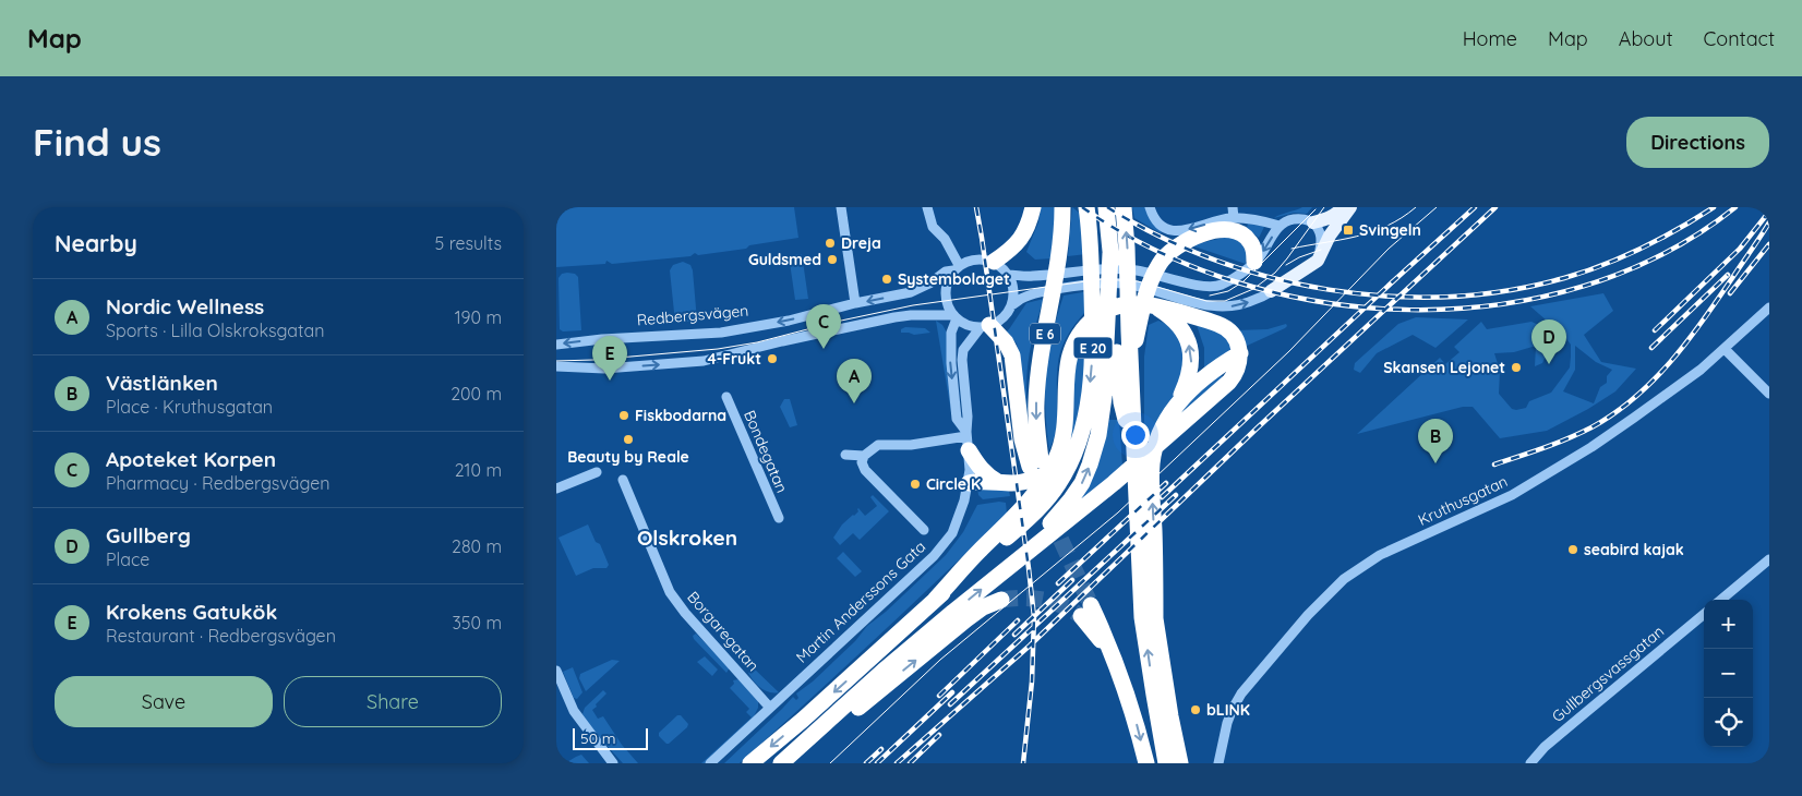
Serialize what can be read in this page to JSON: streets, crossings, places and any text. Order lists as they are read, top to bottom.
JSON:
{
  "streets": {
    "highway": ["E 6", "E 20"],
    "street": [
      "Redbergsvägen",
      "Bondegatan",
      "Kruthusgatan",
      "Martin Anderssons Gata",
      "Borgaregatan",
      "Gullbergsvassgatan"
    ]
  },
  "crossings": [
    ["Redbergsvägen", "Martin Anderssons Gata"],
    ["Martin Anderssons Gata", "Borgaregatan"]
  ],
  "districts": ["Olskroken"],
  "places": {
    "transit": ["Svingeln"],
    "other": [
      "Dreja",
      "Guldsmed",
      "Systembolaget",
      "4-Frukt",
      "Skansen Lejonet",
      "Fiskbodarna",
      "Beauty by Reale",
      "Circle K",
      "seabird kajak",
      "bLINK"
    ]
  },
  "scale_bar": "50 m",
  "page": {
    "header": "Map",
    "nav": [
      "Home",
      "Map",
      "About",
      "Contact"
    ],
    "buttons": [
      "Directions",
      ["Save", "Share"]
    ],
    "title": "Find us",
    "heading": ["Nearby", "5 results"],
    "list": [
      {
        "mark": "A",
        "name": "Nordic Wellness",
        "note": "Sports · Lilla Olskroksgatan",
        "value": "190 m"
      },
      {
        "mark": "B",
        "name": "Västlänken",
        "note": "Place · Kruthusgatan",
        "value": "200 m"
      },
      {
        "mark": "C",
        "name": "Apoteket Korpen",
        "note": "Pharmacy · Redbergsvägen",
        "value": "210 m"
      },
      {
        "mark": "D",
        "name": "Gullberg",
        "note": "Place",
        "value": "280 m"
      },
      {
        "mark": "E",
        "name": "Krokens Gatukök",
        "note": "Restaurant · Redbergsvägen",
        "value": "350 m"
      }
    ],
    "pins": [
      "C",
      "D",
      "E",
      "A",
      "B"
    ],
    "map_buttons": ["+", "−"],
    "scale": "50 m"
  }
}
